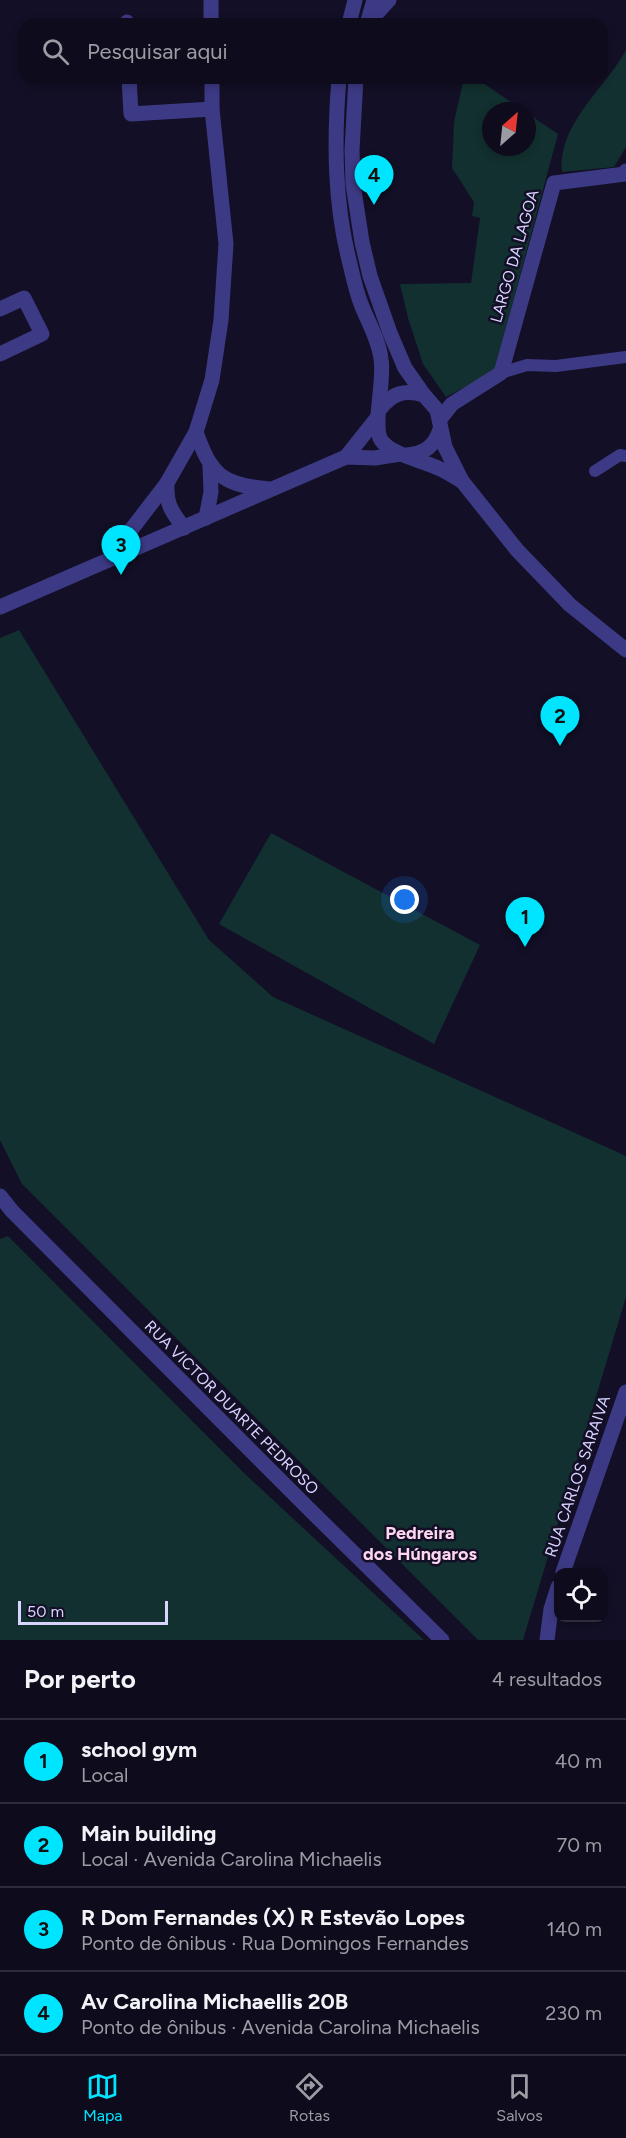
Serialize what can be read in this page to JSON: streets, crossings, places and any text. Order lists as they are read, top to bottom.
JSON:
{
  "streets": {
    "street": ["LARGO DA LAGOA", "RUA VICTOR DUARTE PEDROSO", "RUA CARLOS SARAIVA"]
  },
  "districts": ["Pedreira dos Húngaros"],
  "scale_bar": "50 m",
  "north": "top right",
  "page": {
    "search": "Pesquisar aqui",
    "pins": [
      "4",
      "3",
      "2",
      "1"
    ],
    "scale": "50 m",
    "heading": ["Por perto", "4 resultados"],
    "list": [
      {
        "mark": "1",
        "name": "school gym",
        "note": "Local",
        "value": "40 m"
      },
      {
        "mark": "2",
        "name": "Main building",
        "note": "Local · Avenida Carolina Michaelis",
        "value": "70 m"
      },
      {
        "mark": "3",
        "name": "R Dom Fernandes (X) R Estevão Lopes",
        "note": "Ponto de ônibus · Rua Domingos Fernandes",
        "value": "140 m"
      },
      {
        "mark": "4",
        "name": "Av Carolina Michaellis 20B",
        "note": "Ponto de ônibus · Avenida Carolina Michaelis",
        "value": "230 m"
      }
    ],
    "nav": ["Mapa", "Rotas", "Salvos"]
  }
}
